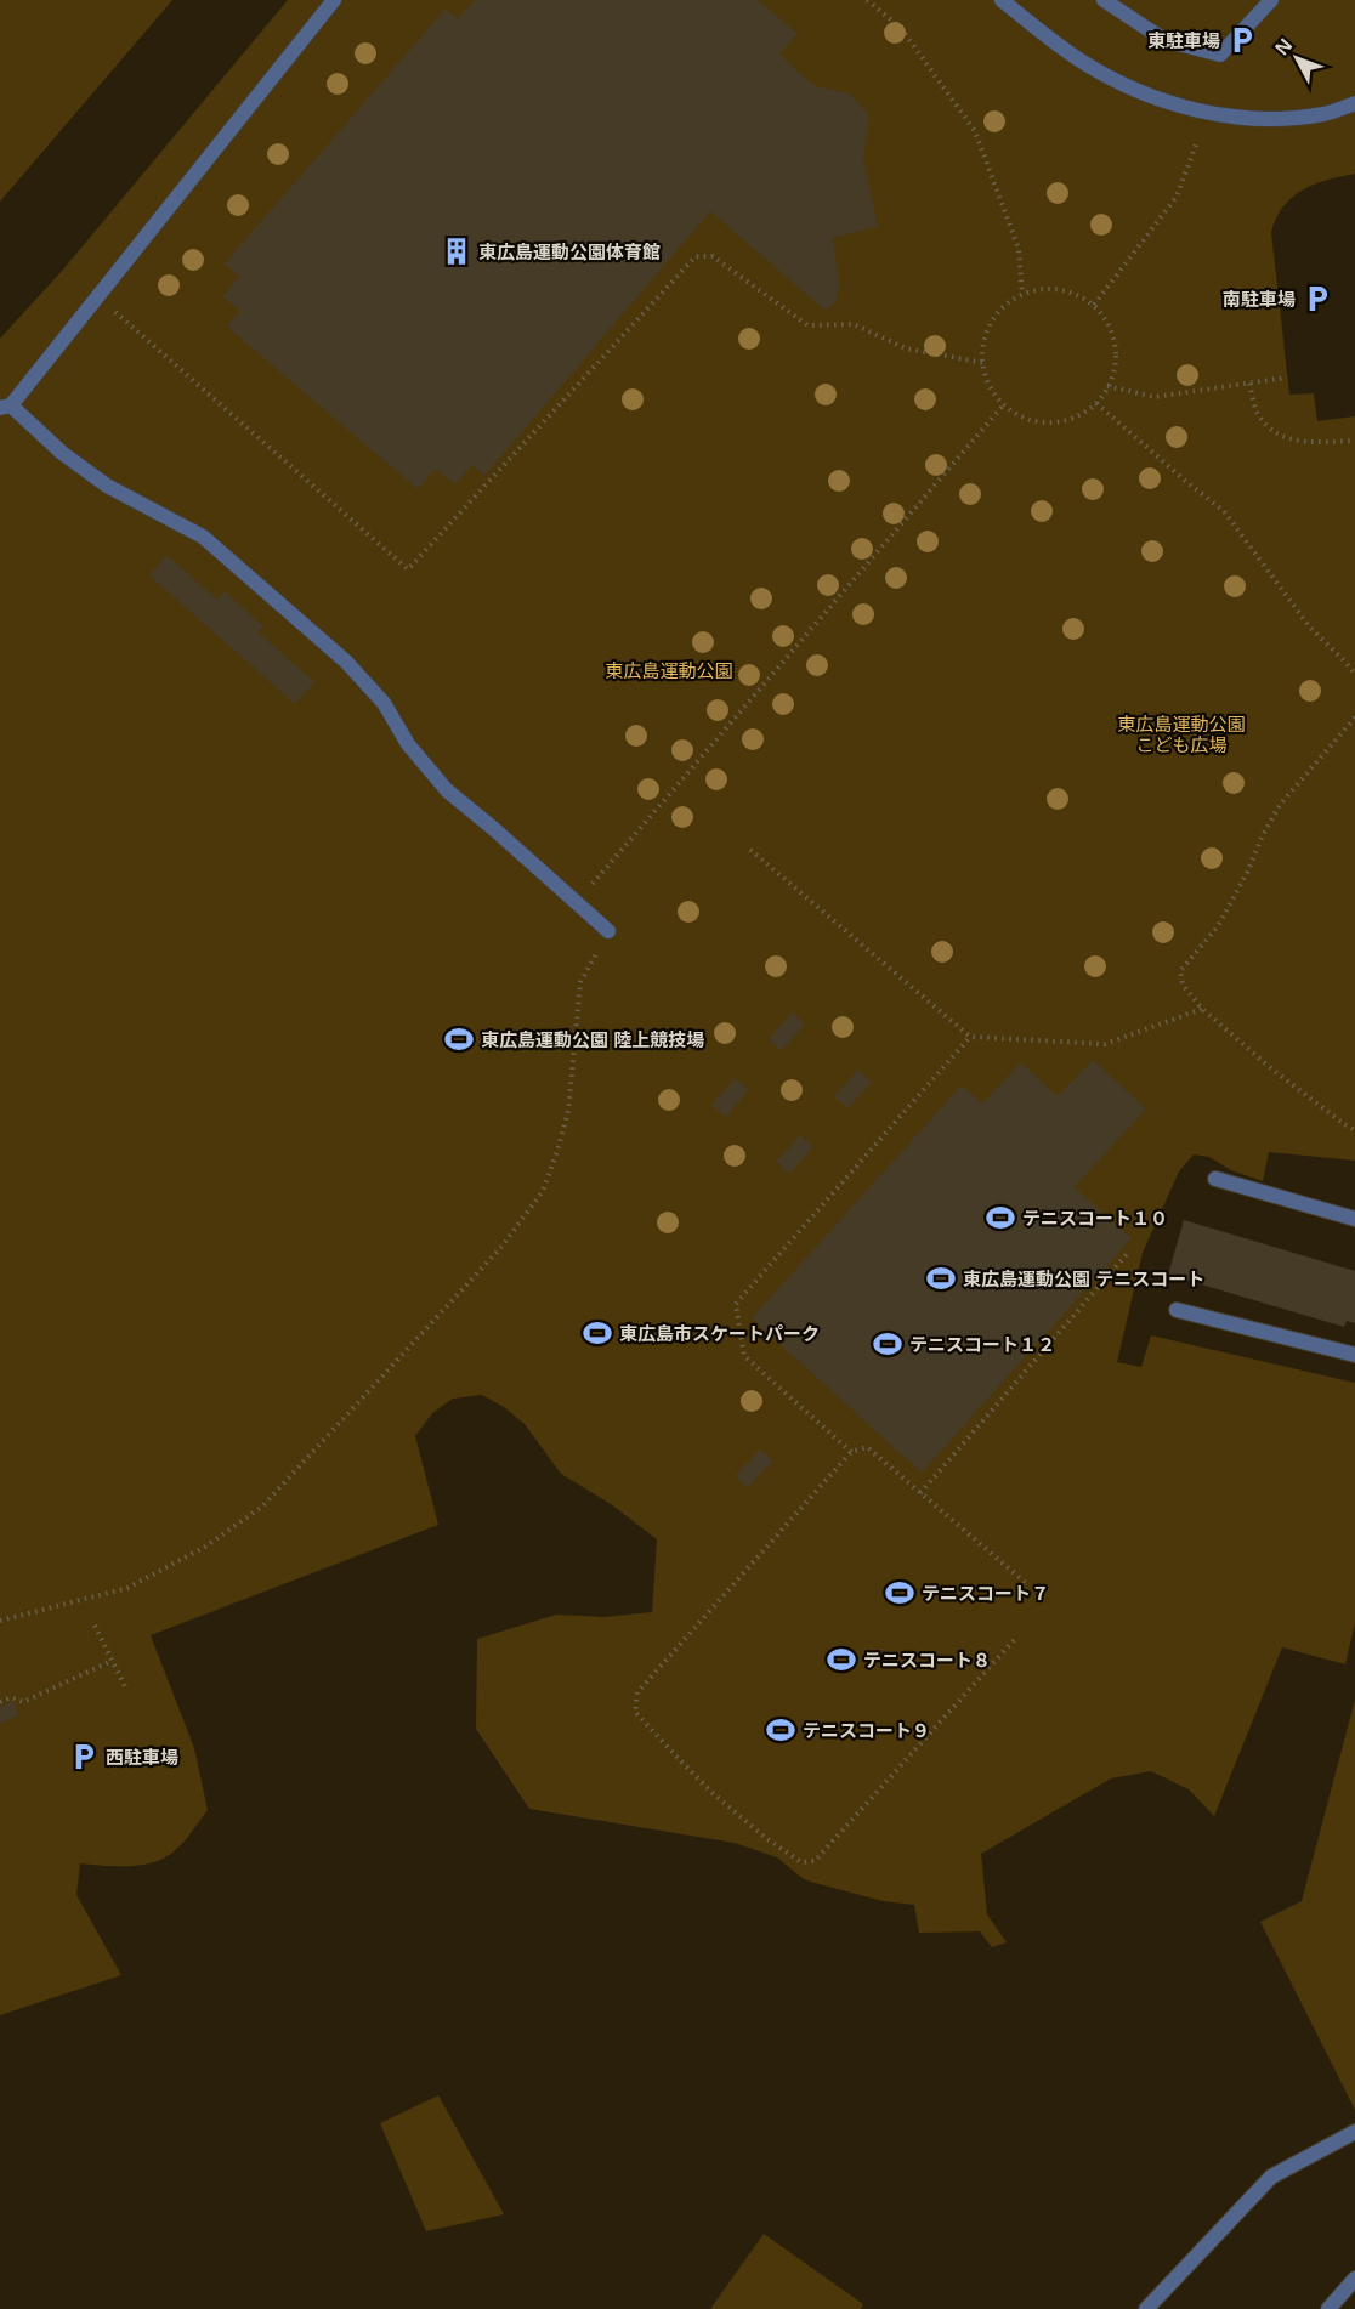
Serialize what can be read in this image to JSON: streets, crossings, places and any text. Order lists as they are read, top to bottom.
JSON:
{
  "parks": ["東広島運動公園", "東広島運動公園 こども広場"],
  "places": {
    "parking": ["東駐車場", "南駐車場", "西駐車場"],
    "building": ["東広島運動公園体育館"],
    "sports": [
      "東広島運動公園 陸上競技場",
      "テニスコート１０",
      "東広島運動公園 テニスコート",
      "東広島市スケートパーク",
      "テニスコート１２",
      "テニスコート７",
      "テニスコート８",
      "テニスコート９"
    ]
  },
  "north": "top left"
}
